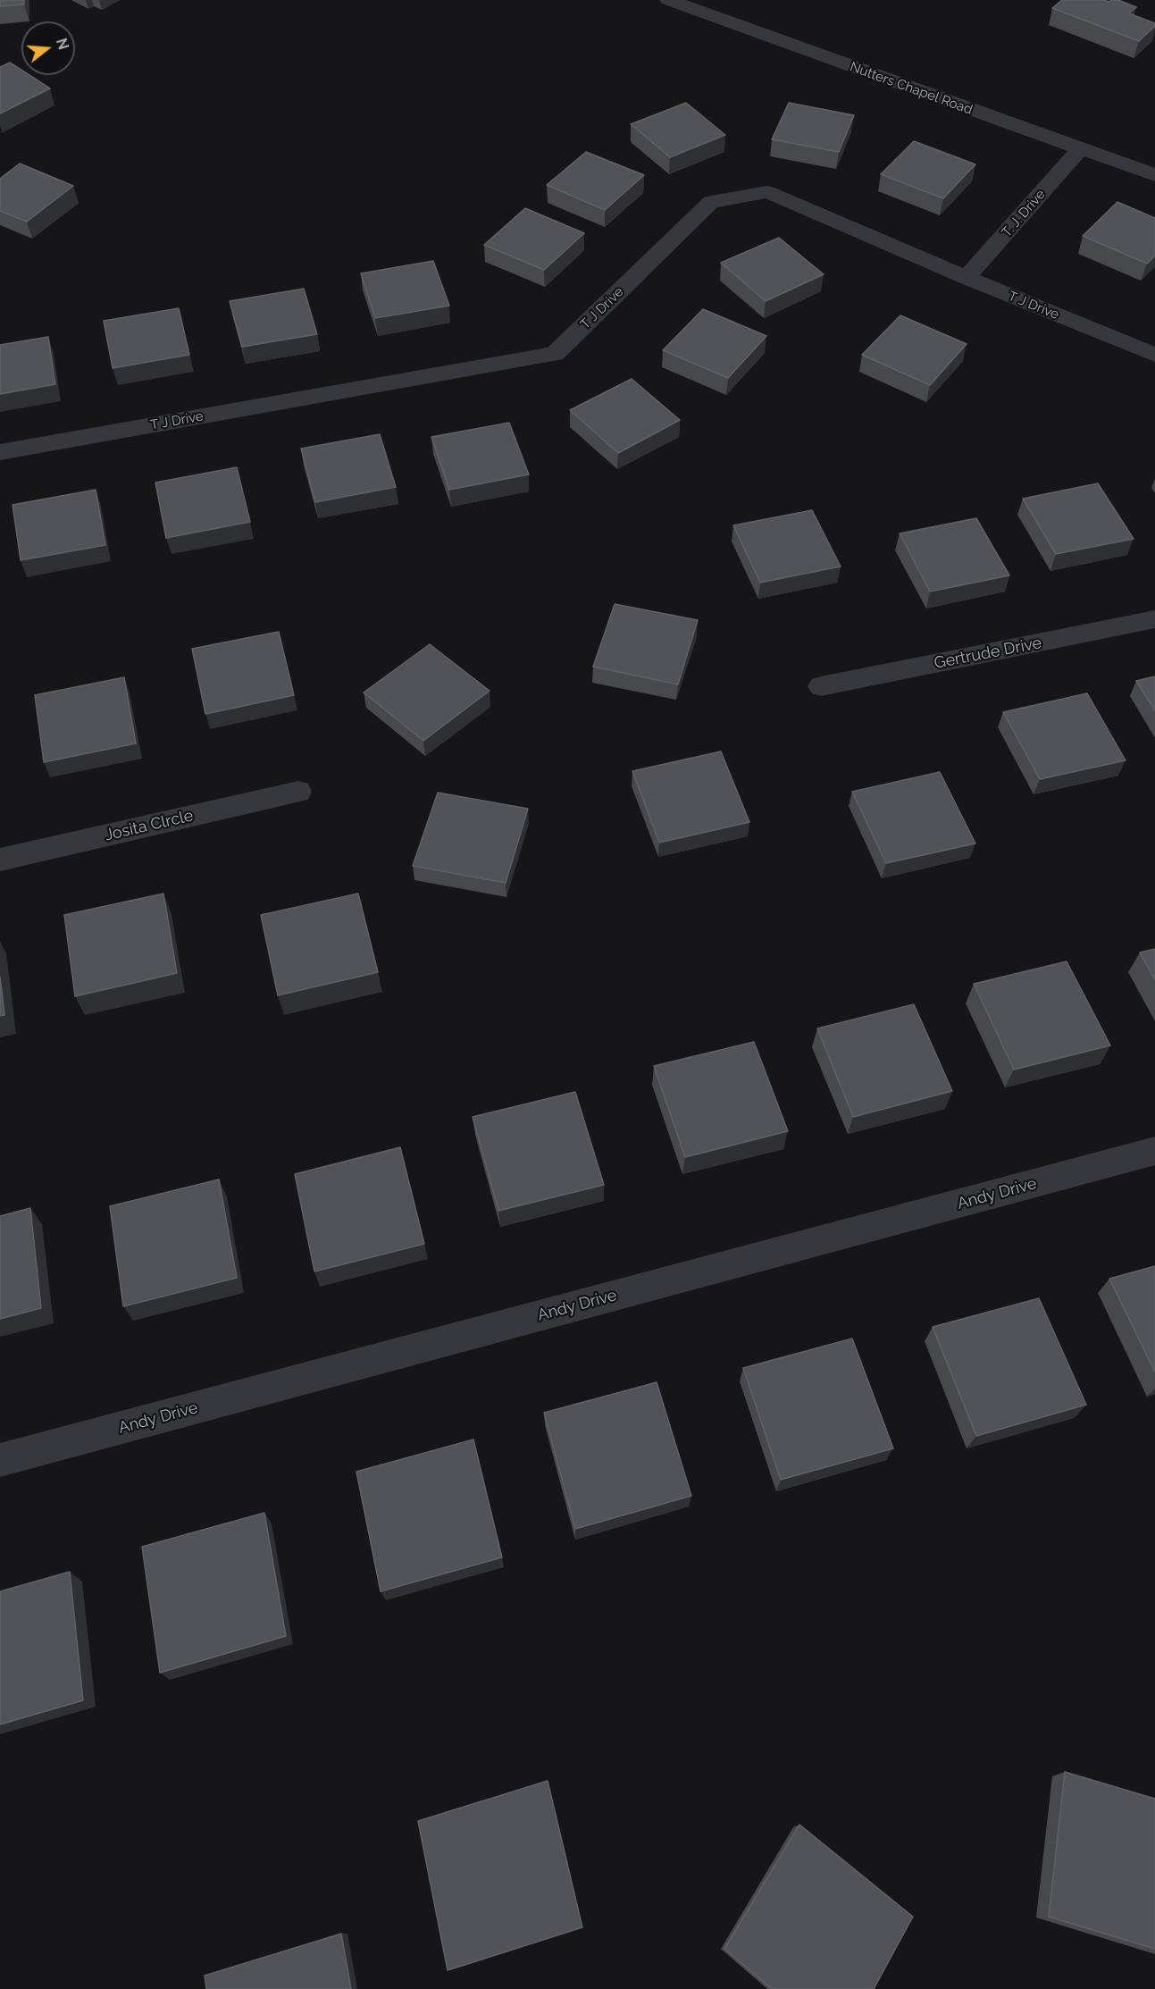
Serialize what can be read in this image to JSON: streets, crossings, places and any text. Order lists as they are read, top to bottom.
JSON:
{
  "streets": {
    "street": [
      "Nutters Chapel Road",
      "T. J. Drive",
      "T J Drive",
      "Gertrude Drive",
      "Josita Clrcle",
      "Andy Drive"
    ]
  },
  "crossings": [
    ["Nutters Chapel Road", "T. J. Drive"],
    ["T. J. Drive", "T J Drive"]
  ],
  "north": "right"
}
